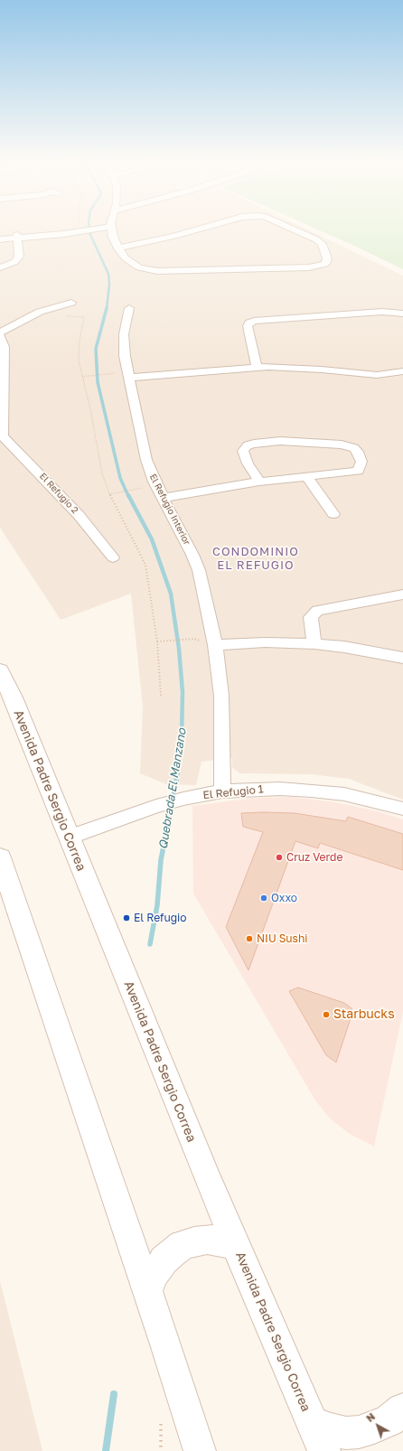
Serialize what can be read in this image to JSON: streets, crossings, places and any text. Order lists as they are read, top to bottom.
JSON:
{
  "streets": {
    "street": [
      "El Refugio 2",
      "El Refugio Interior",
      "Avenida Padre Sergio Correa",
      "El Refugio 1"
    ]
  },
  "crossings": [
    ["El Refugio Interior", "El Refugio 1"],
    ["Avenida Padre Sergio Correa", "El Refugio 1"]
  ],
  "districts": ["CONDOMINIO EL REFUGIO"],
  "water": ["Quebrada El Manzano"],
  "places": [
    "Cruz Verde",
    "Oxxo",
    "El Refugio",
    "NIU Sushi",
    "Starbucks"
  ],
  "north": "top left"
}
